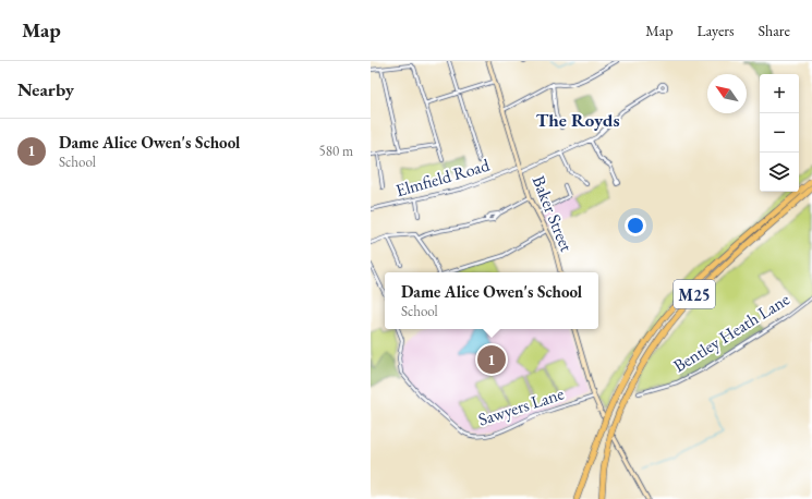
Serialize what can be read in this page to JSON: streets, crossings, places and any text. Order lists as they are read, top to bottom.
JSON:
{
  "streets": {
    "highway": ["M25"],
    "street": [
      "Elmfield Road",
      "Baker Street",
      "Bentley Heath Lane",
      "Sawyers Lane"
    ]
  },
  "crossings": [
    ["Elmfield Road", "Baker Street"]
  ],
  "districts": ["The Royds"],
  "north": "top left",
  "page": {
    "header": "Map",
    "nav": ["Map", "Layers", "Share"],
    "heading": "Nearby",
    "map_buttons": ["+", "−"],
    "list": [
      {
        "mark": "1",
        "name": "Dame Alice Owen's School",
        "note": "School",
        "value": "580 m"
      }
    ],
    "popup": ["Dame Alice Owen's School", "School"],
    "pins": "1"
  }
}
